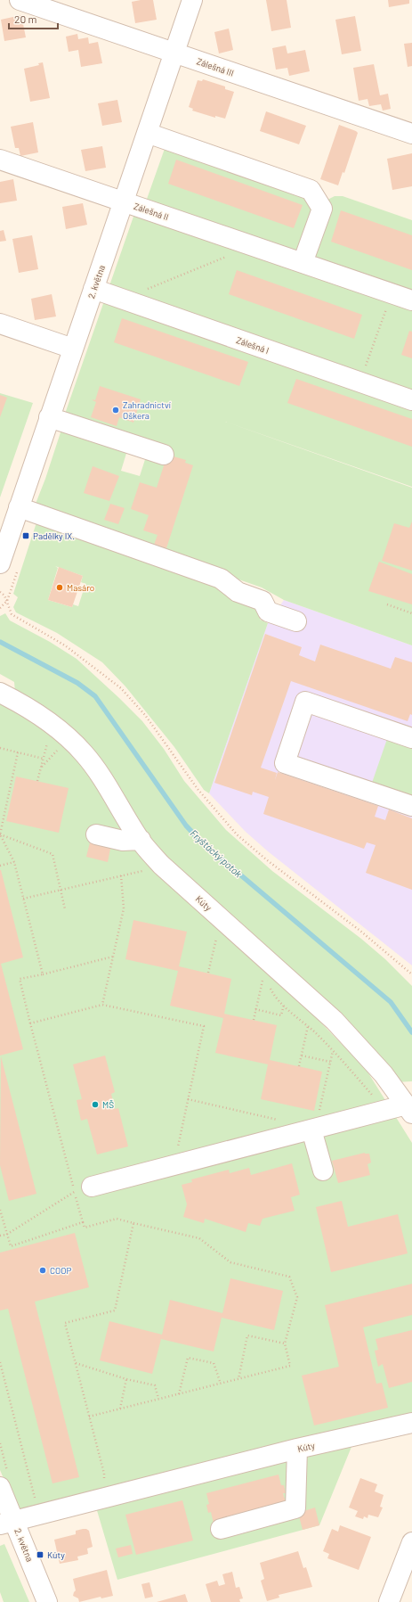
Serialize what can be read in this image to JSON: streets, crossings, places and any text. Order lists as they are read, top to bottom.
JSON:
{
  "streets": {
    "street": [
      "Zálešná III",
      "Zálešná II",
      "2. května",
      "Zálešná I",
      "Kúty"
    ]
  },
  "crossings": [
    ["Zálešná III", "2. května"],
    ["Zálešná II", "2. května"],
    ["2. května", "Zálešná I"],
    ["2. května", "Kúty"]
  ],
  "water": ["Fryštácký potok"],
  "places": {
    "other": [
      "Zahradnictví Oškera",
      "Masáro",
      "MŠ",
      "COOP"
    ],
    "transit": ["Padělky IX.", "Kúty"]
  },
  "scale_bar": "20 m"
}
